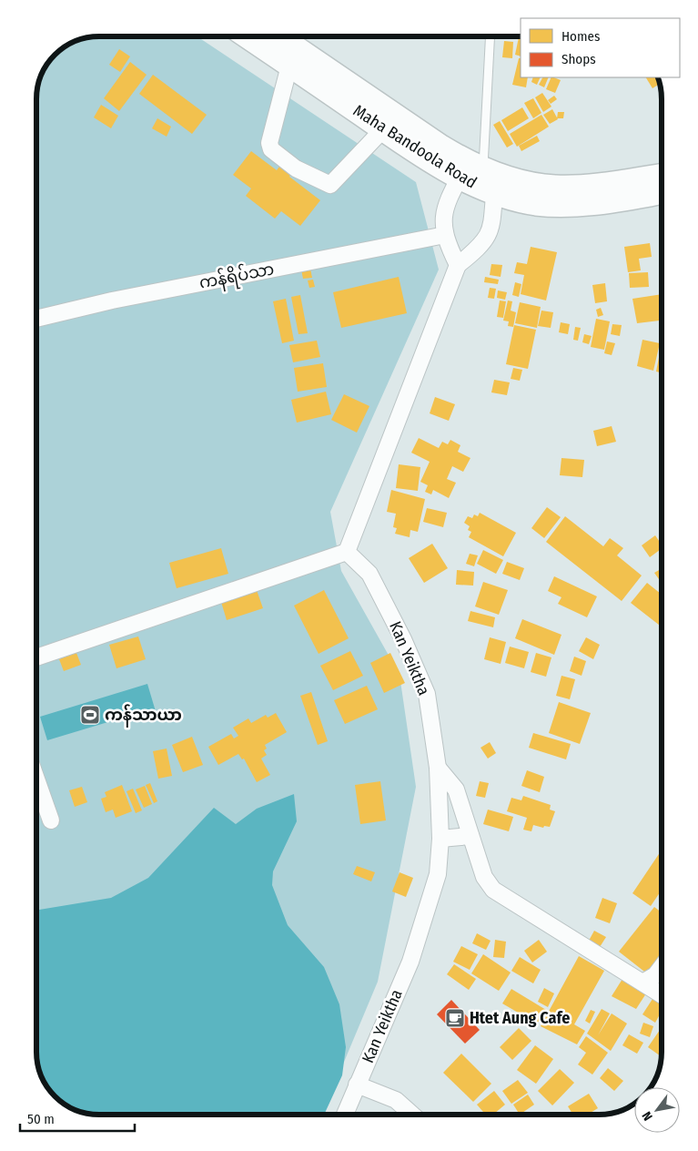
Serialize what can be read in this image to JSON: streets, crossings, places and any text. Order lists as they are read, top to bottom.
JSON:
{
  "streets": {
    "main road": ["Maha Bandoola Road"],
    "street": ["ကန်ရိပ်သာ", "Kan Yeiktha"]
  },
  "places": {
    "sports": ["ကန်သာယာ"],
    "cafe": ["Htet Aung Cafe"]
  },
  "legend": ["Homes", "Shops"],
  "scale_bar": "50 m",
  "north": "bottom left"
}
